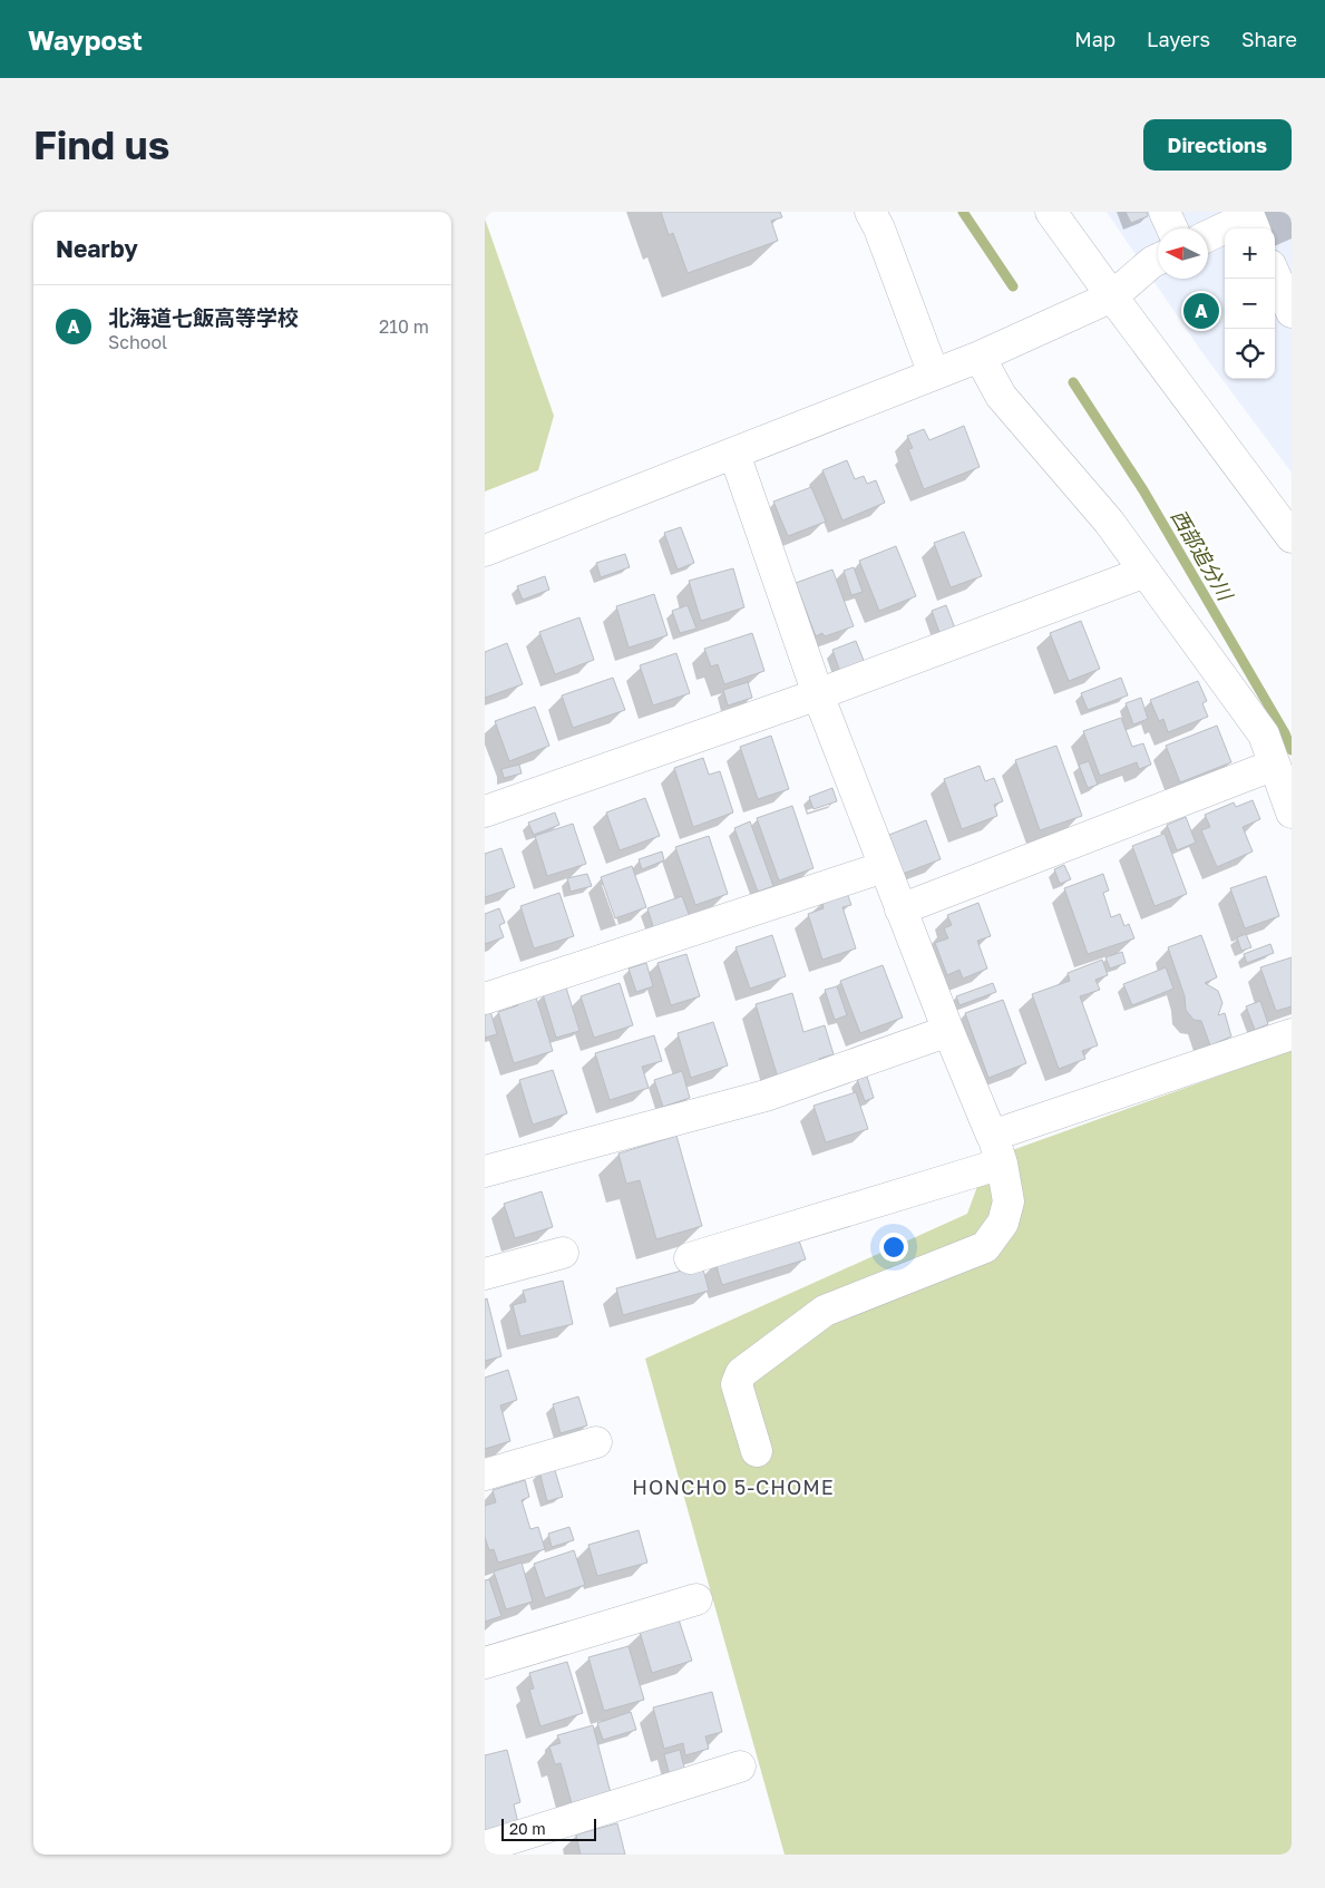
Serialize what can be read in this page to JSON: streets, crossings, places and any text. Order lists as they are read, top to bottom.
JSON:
{
  "districts": ["HONCHO 5-CHOME"],
  "water": ["西部追分川"],
  "scale_bar": "20 m",
  "north": "left",
  "page": {
    "header": "Waypost",
    "nav": ["Map", "Layers", "Share"],
    "buttons": "Directions",
    "title": "Find us",
    "heading": "Nearby",
    "map_buttons": ["+", "−"],
    "list": [
      {
        "mark": "A",
        "name": "北海道七飯高等学校",
        "note": "School",
        "value": "210 m"
      }
    ],
    "pins": "A",
    "scale": "20 m"
  }
}
